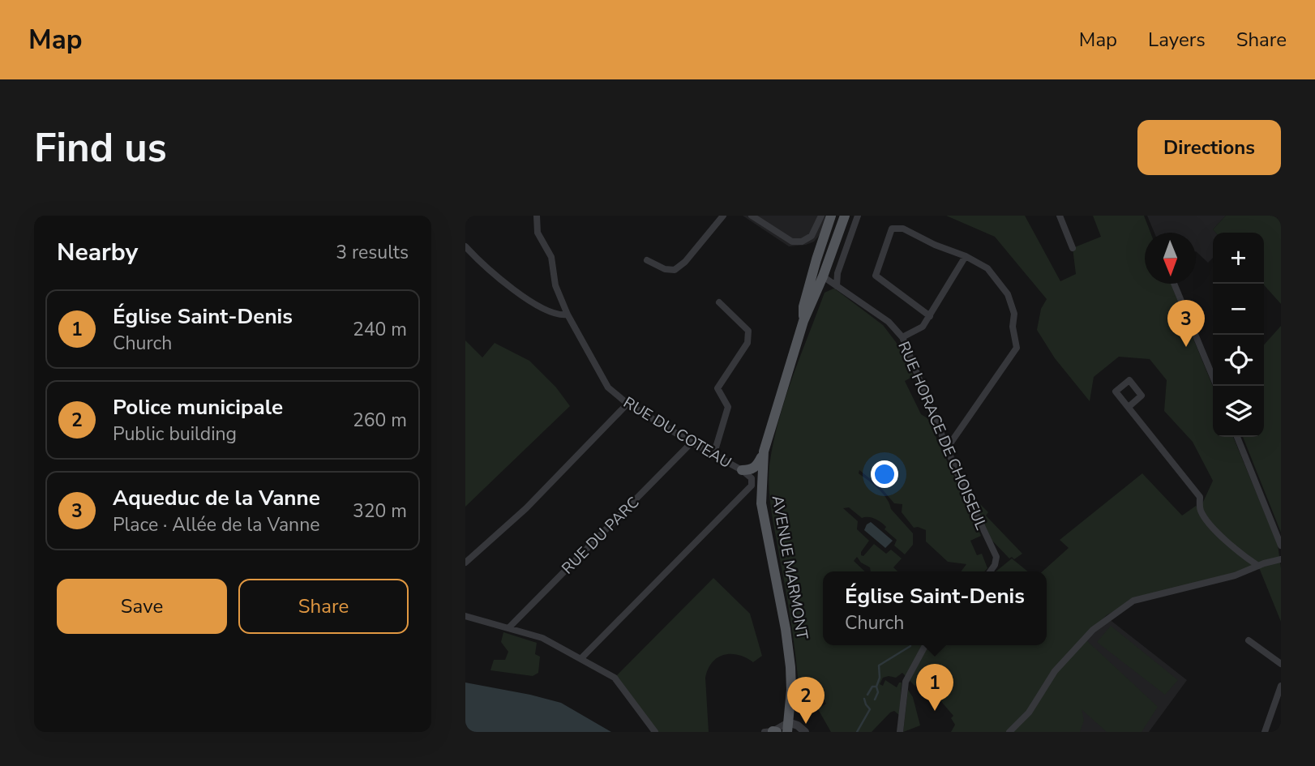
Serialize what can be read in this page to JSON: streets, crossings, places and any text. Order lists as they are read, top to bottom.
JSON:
{
  "streets": {
    "main road": ["AVENUE MARMONT"],
    "street": ["RUE DU COTEAU", "RUE HORACE DE CHOISEUL", "RUE DU PARC"]
  },
  "crossings": [
    ["RUE DU COTEAU", "RUE DU PARC"],
    ["RUE HORACE DE CHOISEUL", "AVENUE MARMONT"]
  ],
  "north": "bottom",
  "page": {
    "header": "Map",
    "nav": ["Map", "Layers", "Share"],
    "buttons": [
      "Directions",
      ["Save", "Share"]
    ],
    "title": "Find us",
    "heading": ["Nearby", "3 results"],
    "map_buttons": ["+", "−"],
    "list": [
      {
        "mark": "1",
        "name": "Église Saint-Denis",
        "note": "Church",
        "value": "240 m"
      },
      {
        "mark": "2",
        "name": "Police municipale",
        "note": "Public building",
        "value": "260 m"
      },
      {
        "mark": "3",
        "name": "Aqueduc de la Vanne",
        "note": "Place · Allée de la Vanne",
        "value": "320 m"
      }
    ],
    "pins": ["3", "1", "2"],
    "popup": ["Église Saint-Denis", "Church"]
  }
}
